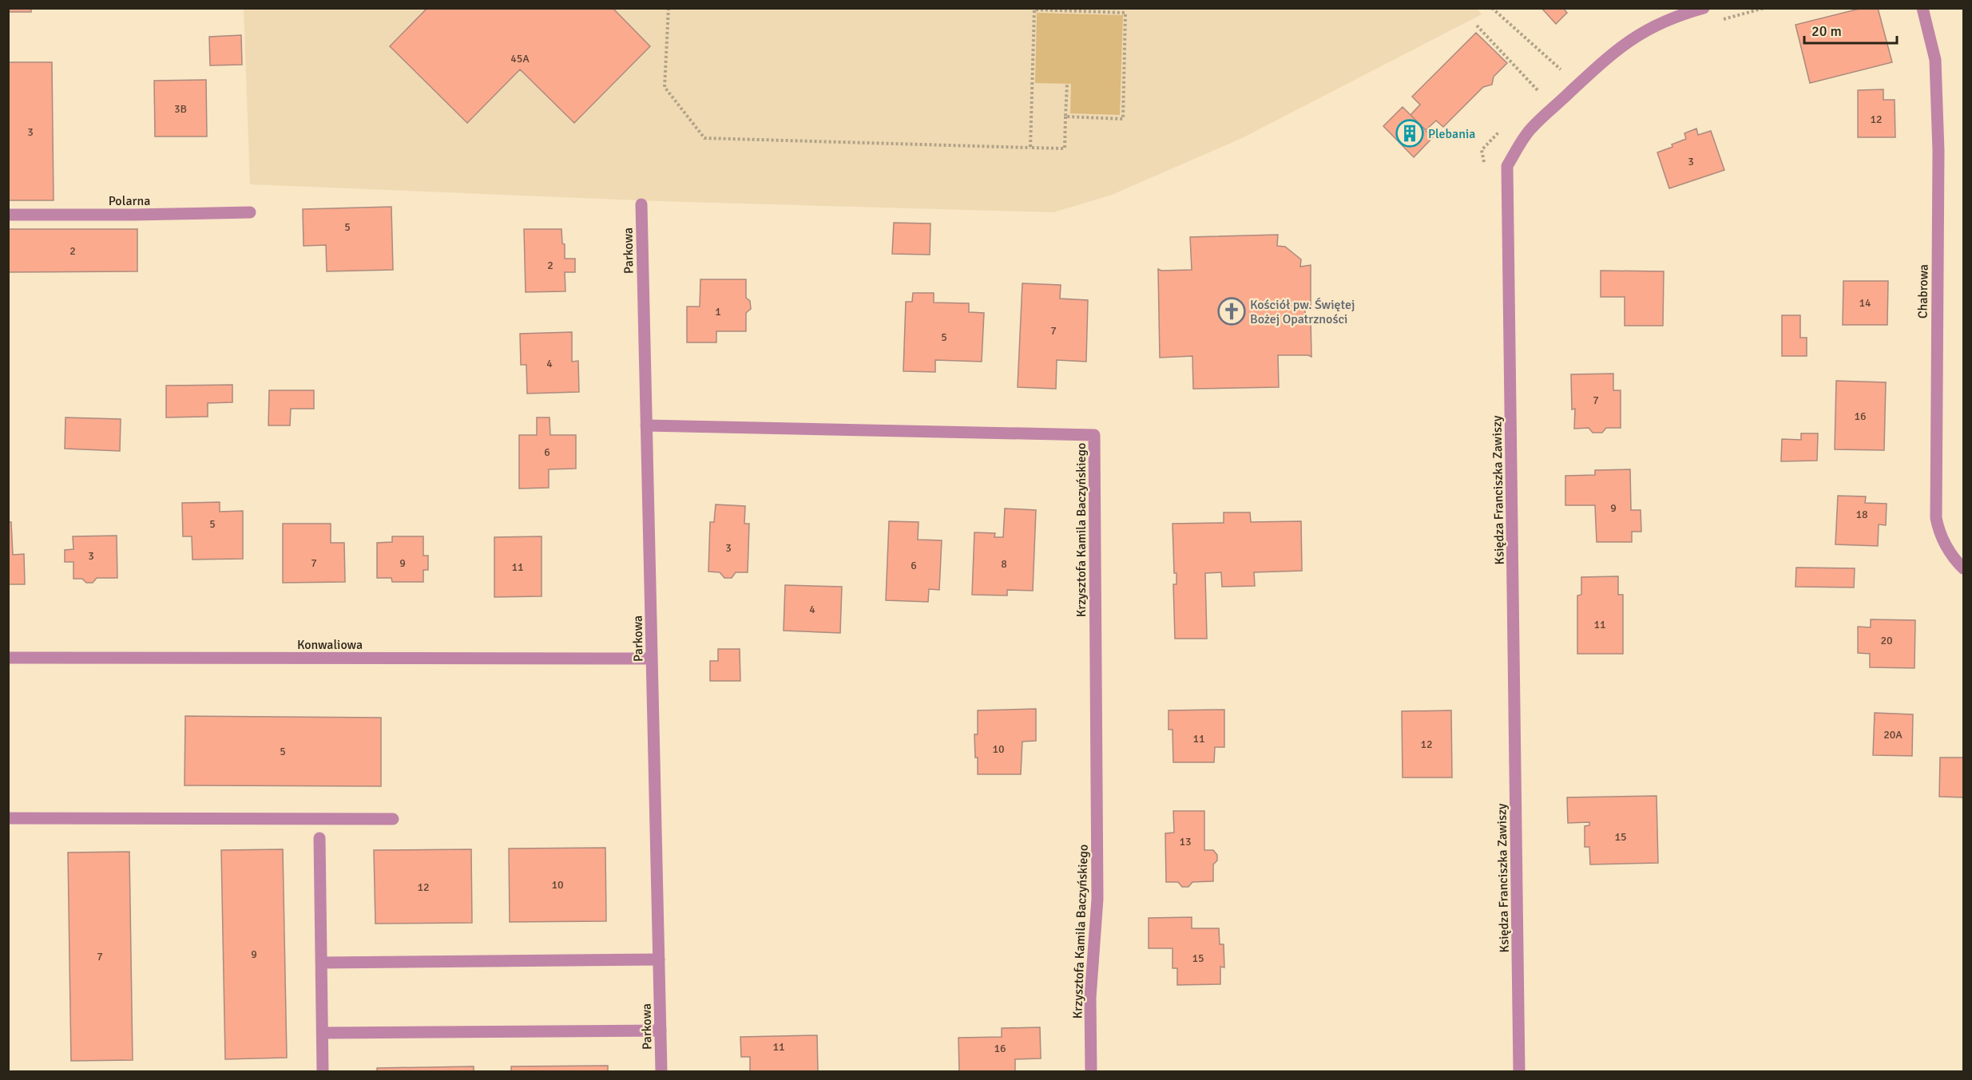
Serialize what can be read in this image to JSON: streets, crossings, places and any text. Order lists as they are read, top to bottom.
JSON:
{
  "streets": {
    "street": [
      "Polarna",
      "Parkowa",
      "Chabrowa",
      "Księdza Franciszka Zawiszy",
      "Krzysztofa Kamila Baczyńskiego",
      "Konwaliowa"
    ]
  },
  "crossings": [
    ["Parkowa", "Krzysztofa Kamila Baczyńskiego"],
    ["Parkowa", "Konwaliowa"]
  ],
  "places": {
    "building": ["Plebania"],
    "church": ["Kościół pw. Świętej Bożej Opatrzności"]
  },
  "house_numbers": [
    "45A",
    "3B",
    "12",
    "3",
    "3",
    "5",
    "2",
    "2",
    "14",
    "1",
    "7",
    "5",
    "4",
    "7",
    "16",
    "6",
    "9",
    "18",
    "5",
    "3",
    "3",
    "7",
    "9",
    "8",
    "6",
    "11",
    "4",
    "11",
    "20",
    "20A",
    "11",
    "12",
    "10",
    "5",
    "15",
    "13",
    "10",
    "12",
    "9",
    "7",
    "15",
    "11",
    "16"
  ],
  "scale_bar": "20 m"
}
